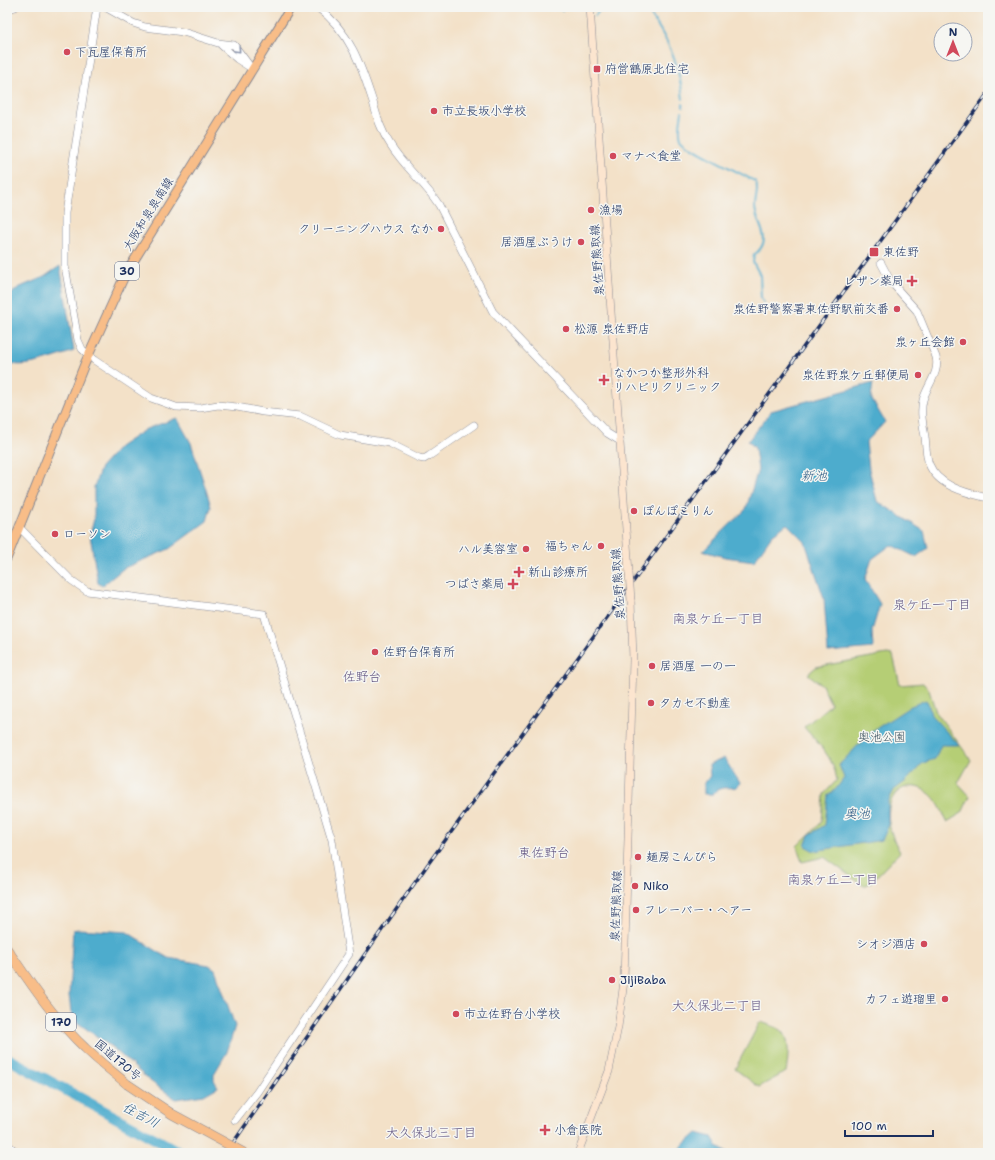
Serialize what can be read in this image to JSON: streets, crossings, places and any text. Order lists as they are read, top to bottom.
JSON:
{
  "streets": {
    "highway": ["170", "国道170号"],
    "main road": ["大阪和泉泉南線", "泉佐野熊取線", "30"]
  },
  "districts": [
    "泉ケ丘一丁目",
    "南泉ケ丘一丁目",
    "佐野台",
    "東佐野台",
    "南泉ケ丘二丁目",
    "大久保北二丁目",
    "大久保北三丁目"
  ],
  "water": ["新池", "奥池", "住吉川"],
  "parks": ["奥池公園"],
  "places": {
    "other": [
      "下瓦屋保育所",
      "市立長坂小学校",
      "マナベ食堂",
      "漁場",
      "クリーニングハウス なか",
      "居酒屋ぶうけ",
      "泉佐野警察署東佐野駅前交番",
      "松源 泉佐野店",
      "泉ヶ丘会館",
      "泉佐野泉ケ丘郵便局",
      "ぽんぽこりん",
      "ローソン",
      "福ちゃん",
      "ハル美容室",
      "佐野台保育所",
      "居酒屋 一の一",
      "タカセ不動産",
      "麺房こんぴら",
      "Niko",
      "フレーバー・ヘアー",
      "シオジ酒店",
      "JijiBaba",
      "カフェ遊瑠里",
      "市立佐野台小学校"
    ],
    "transit": ["府営鶴原北住宅", "東佐野"],
    "health": [
      "レザン薬局",
      "なかつか整形外科 リハビリクリニック",
      "新山診療所",
      "つばさ薬局",
      "小倉医院"
    ]
  },
  "scale_bar": "100 m",
  "north": "top"
}
